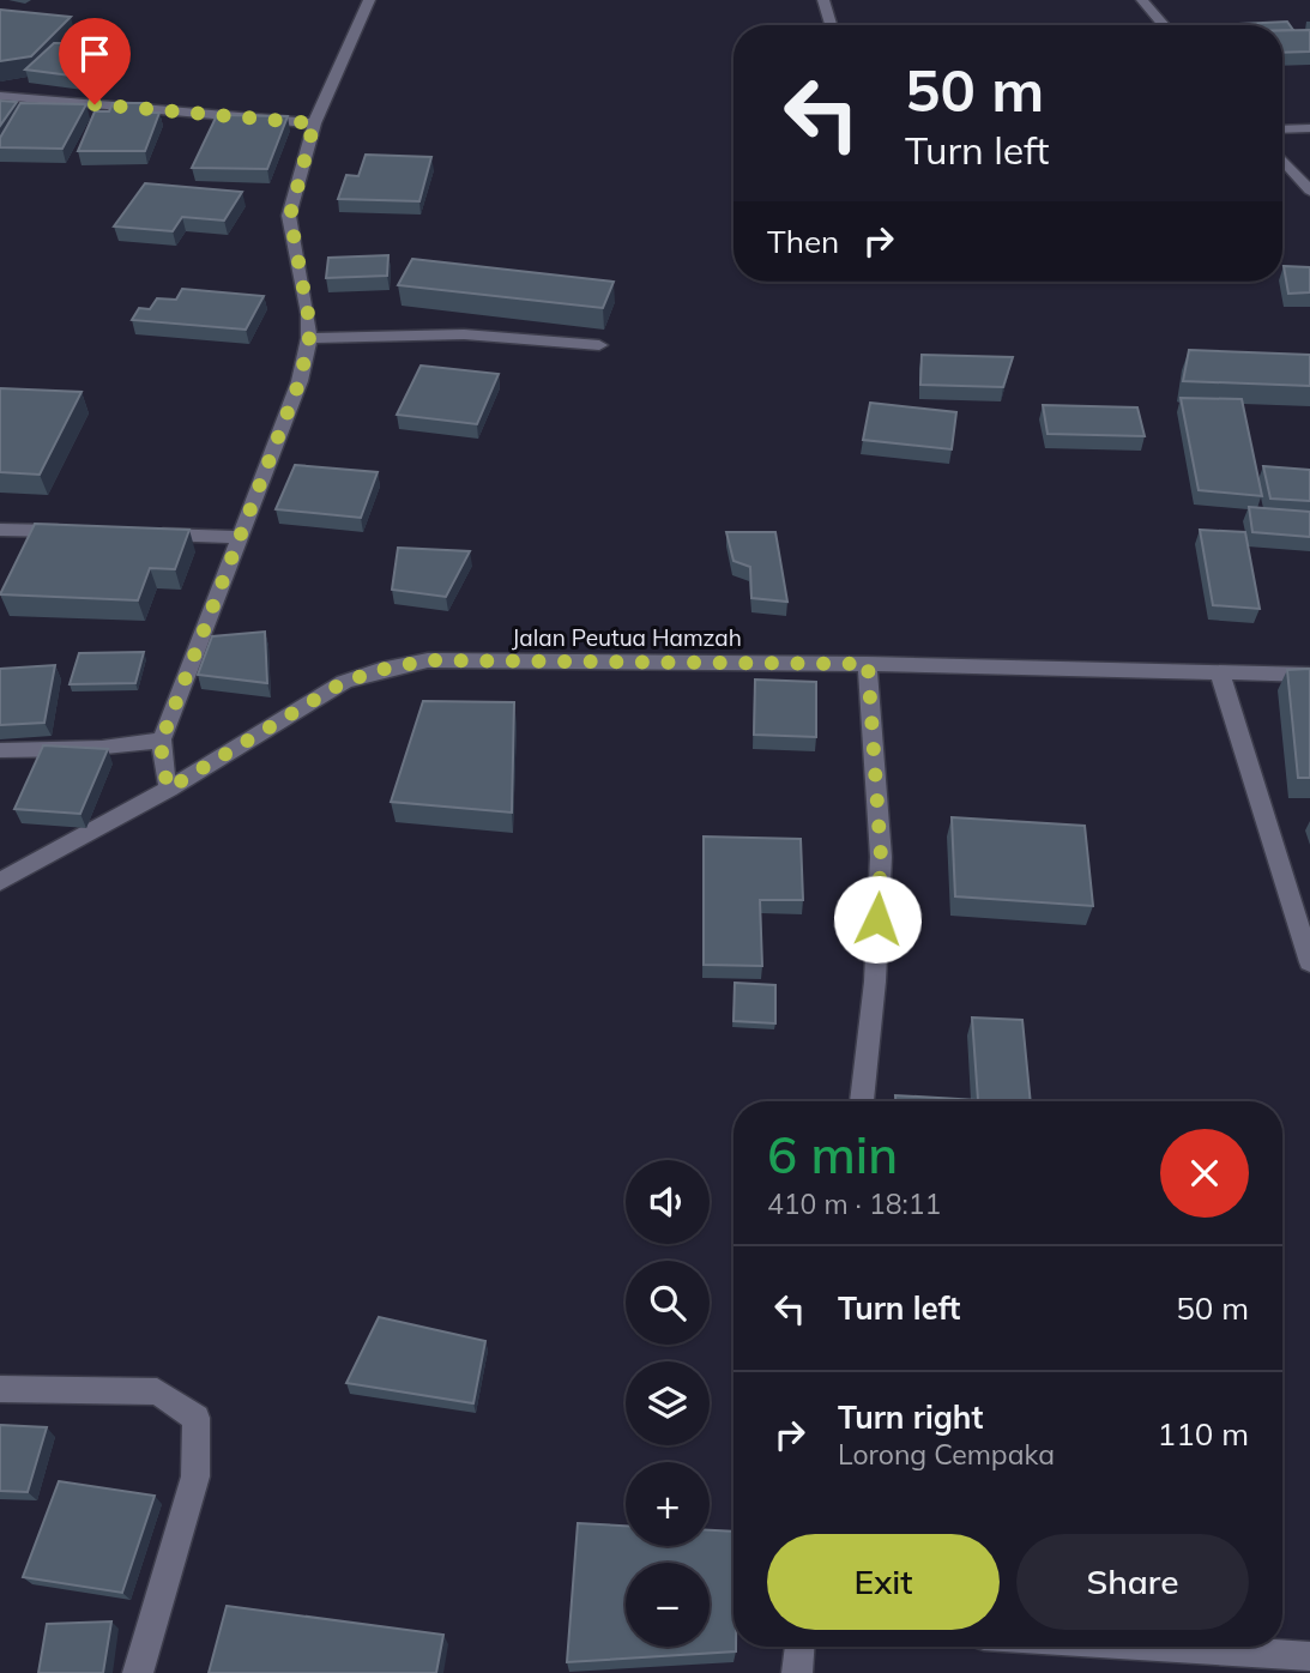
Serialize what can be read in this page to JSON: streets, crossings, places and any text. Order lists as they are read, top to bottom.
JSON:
{
  "streets": {
    "street": ["Jalan Peutua Hamzah"]
  },
  "page": {
    "turn": ["50 m", "Turn left"],
    "then": "Then",
    "heading": ["6 min", "410 m · 18:11"],
    "map_buttons": ["+", "−"],
    "list": [
      {
        "name": "Turn left",
        "value": "50 m"
      },
      {
        "name": "Turn right",
        "note": "Lorong Cempaka",
        "value": "110 m"
      }
    ],
    "buttons": ["Exit", "Share"]
  }
}
